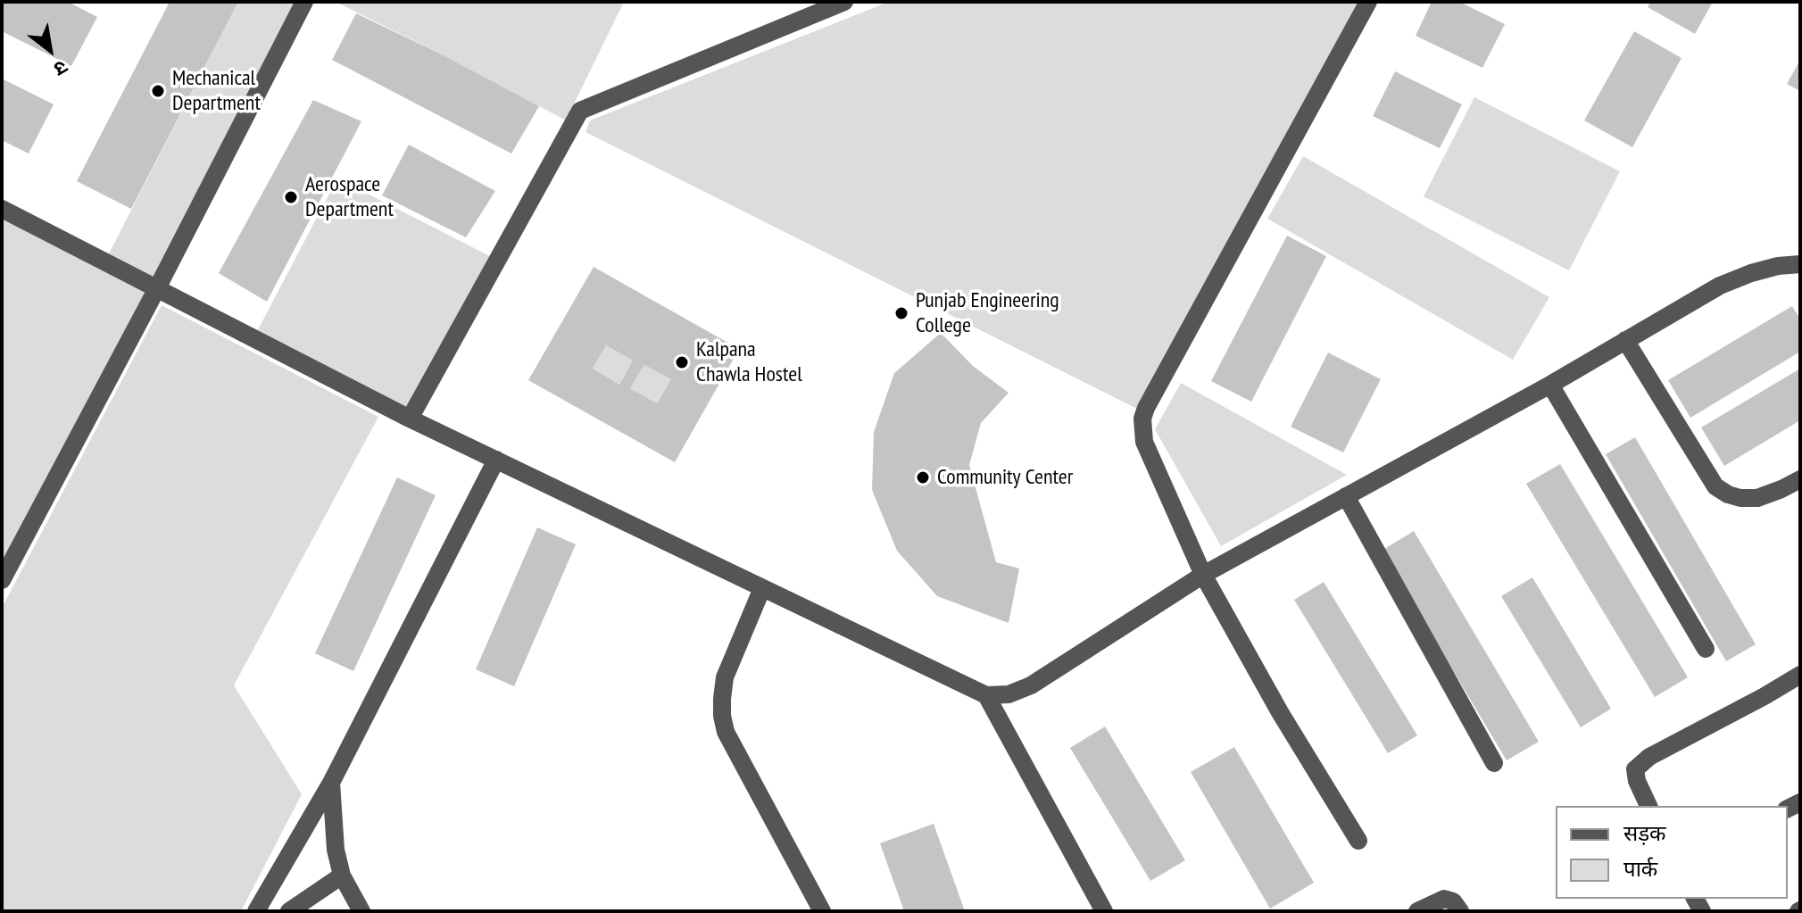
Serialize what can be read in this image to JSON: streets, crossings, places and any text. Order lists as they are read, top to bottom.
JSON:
{
  "places": [
    "Mechanical Department",
    "Aerospace Department",
    "Punjab Engineering College",
    "Kalpana Chawla Hostel",
    "Community Center"
  ],
  "legend": ["सड़क", "पार्क"],
  "north": "bottom right"
}
